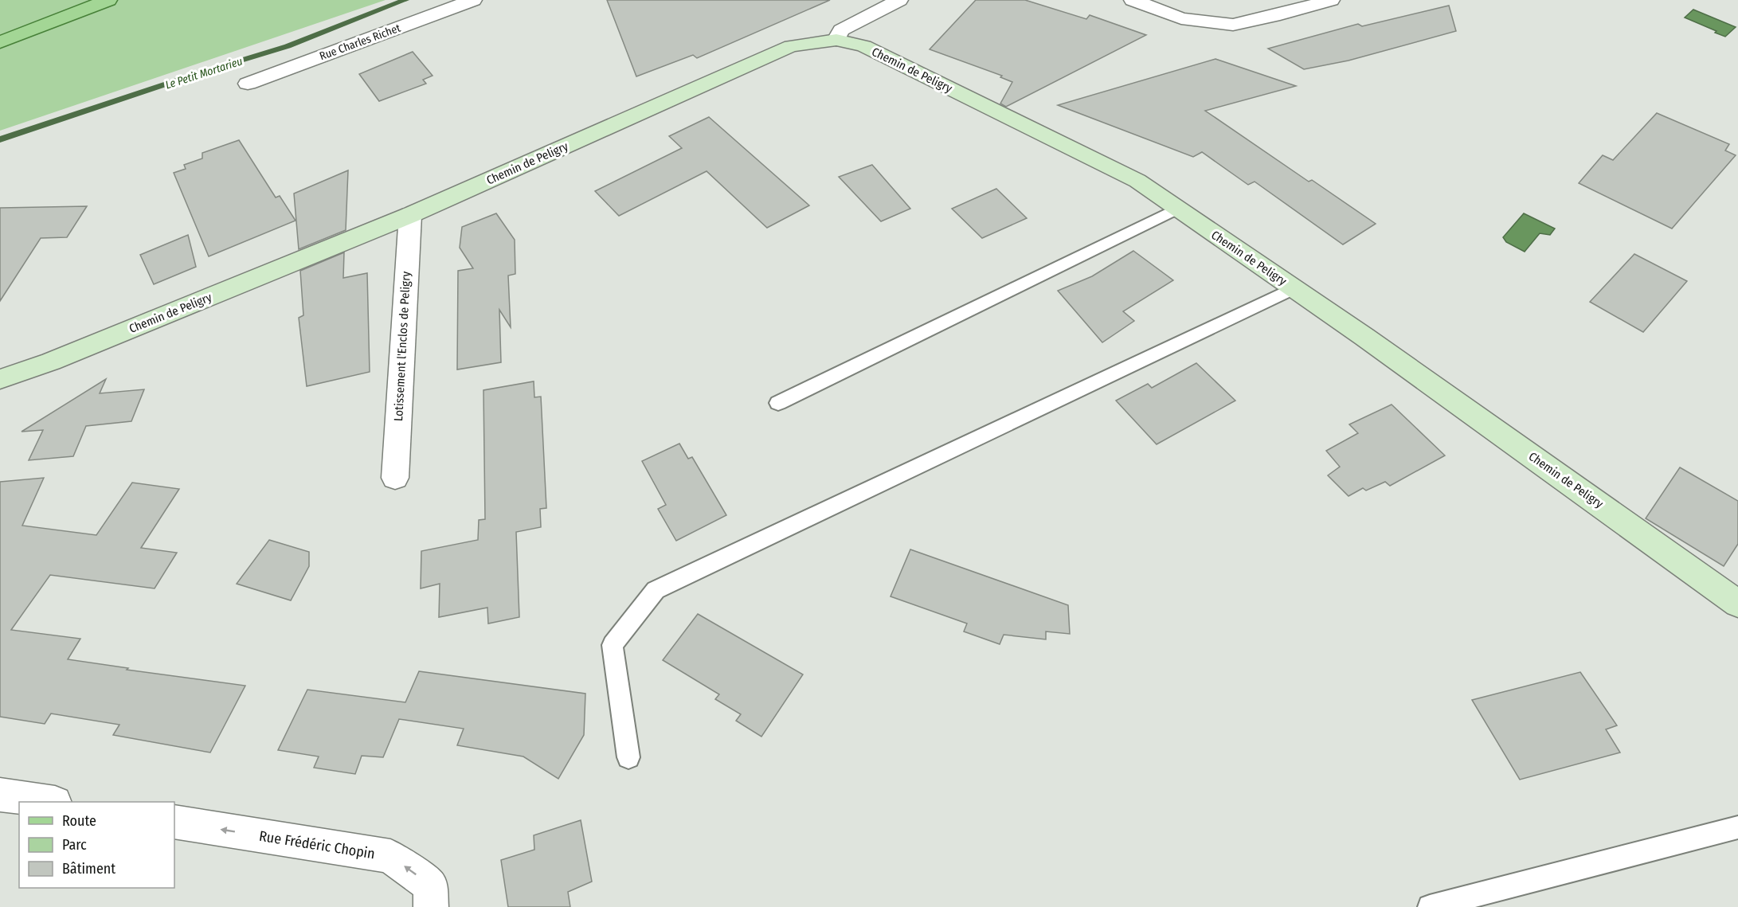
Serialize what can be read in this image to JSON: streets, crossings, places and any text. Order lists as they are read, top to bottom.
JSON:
{
  "streets": {
    "street": [
      "Rue Charles Richet",
      "Chemin de Peligry",
      "Lotissement l'Enclos de Peligry",
      "Rue Frédéric Chopin"
    ]
  },
  "crossings": [
    ["Chemin de Peligry", "Lotissement l'Enclos de Peligry"]
  ],
  "one_way": ["Rue Frédéric Chopin"],
  "water": ["Le Petit Mortarieu"],
  "legend": ["Route", "Parc", "Bâtiment"]
}
